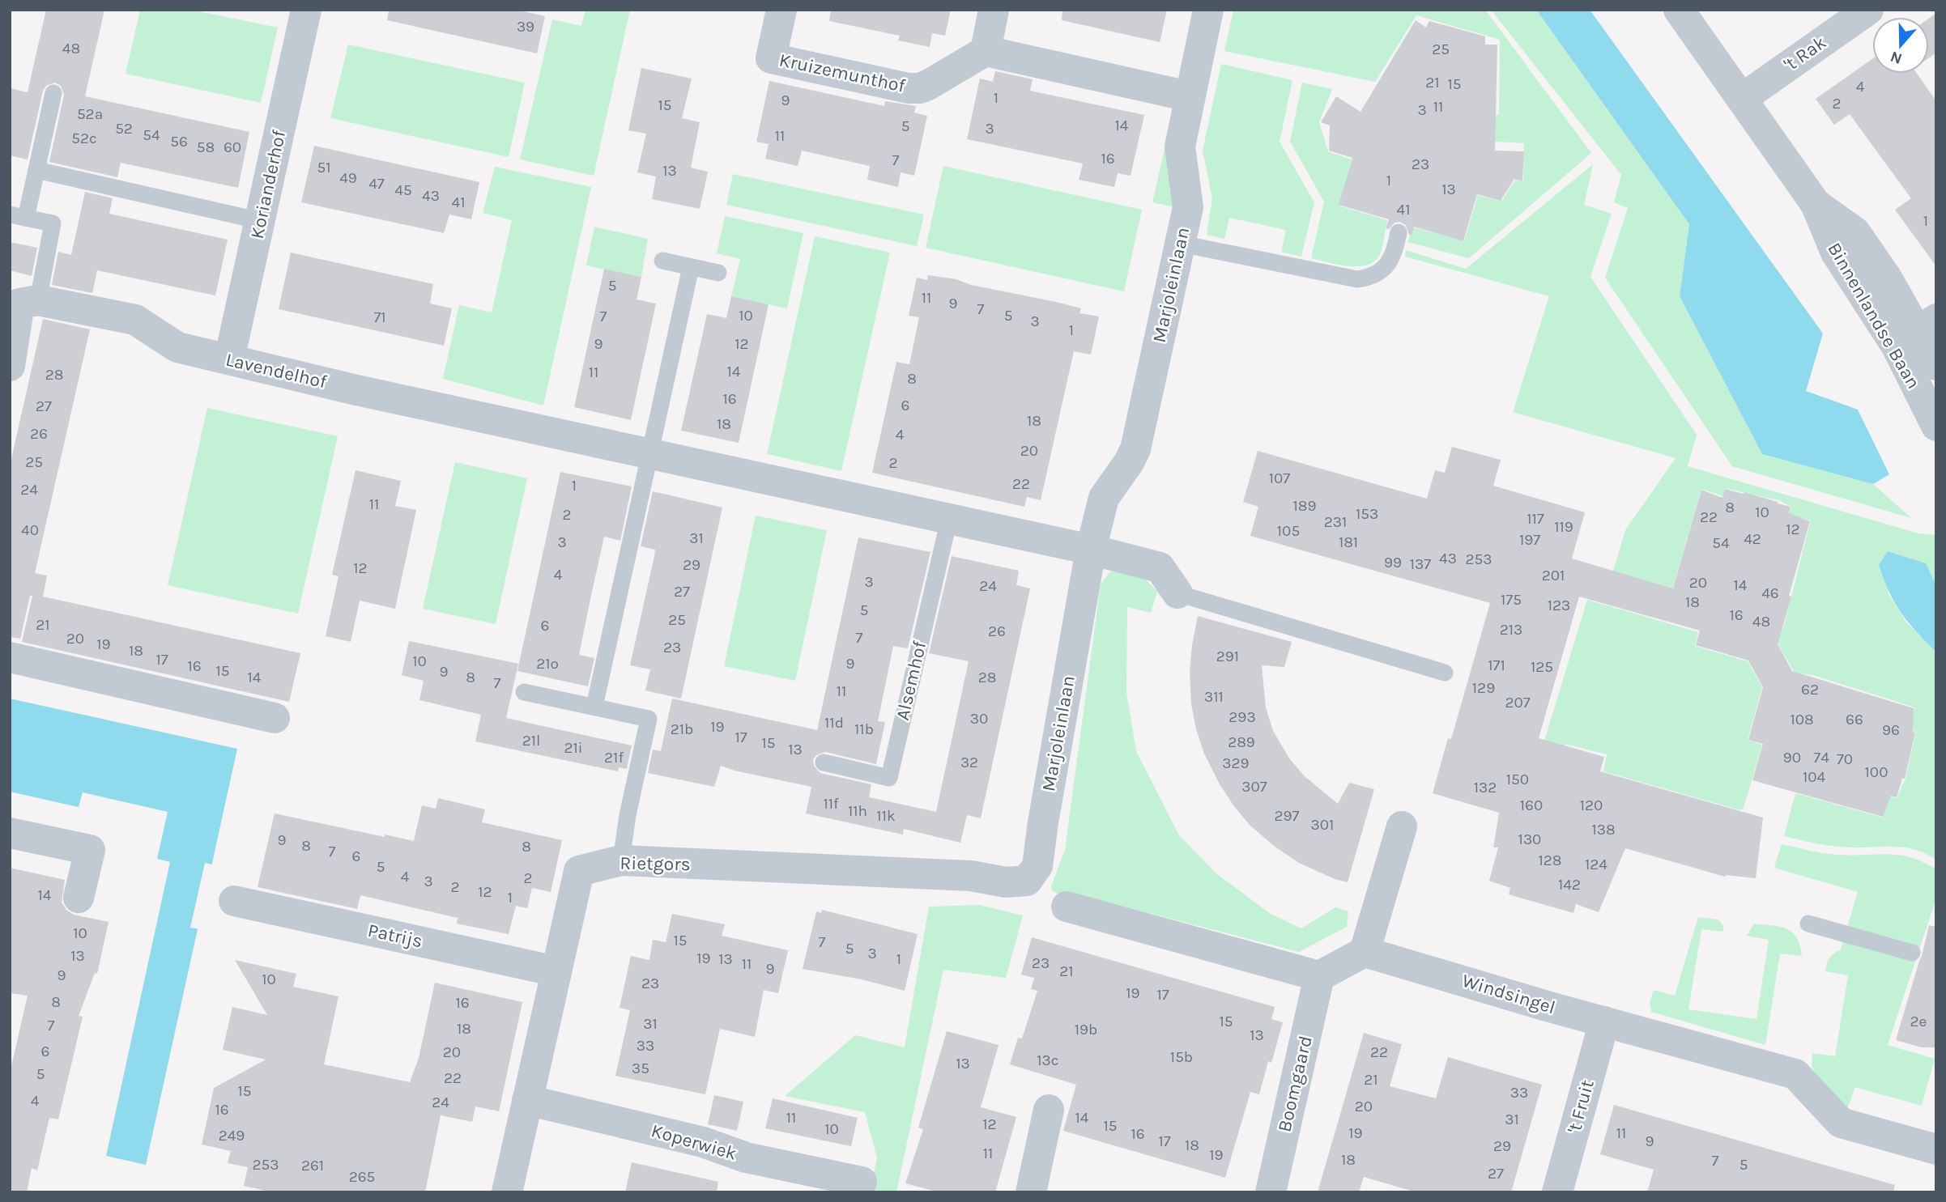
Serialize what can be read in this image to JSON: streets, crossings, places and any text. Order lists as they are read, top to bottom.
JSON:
{
  "streets": {
    "street": [
      "'t Rak",
      "Kruizemunthof",
      "Korianderhof",
      "Marjoleinlaan",
      "Binnenlandse Baan",
      "Lavendelhof",
      "Rietgors",
      "Patrijs",
      "Windsingel",
      "Boomgaard",
      "'t Fruit",
      "Koperwiek"
    ],
    "lane": ["Alsemhof"]
  },
  "crossings": [
    ["'t Rak", "Binnenlandse Baan"],
    ["Korianderhof", "Lavendelhof"],
    ["Marjoleinlaan", "Rietgors"],
    ["Rietgors", "Patrijs"],
    ["Rietgors", "Koperwiek"],
    ["Windsingel", "'t Fruit"]
  ],
  "house_numbers": [
    "39",
    "48",
    "25",
    "21",
    "15",
    "4",
    "1",
    "9",
    "2",
    "15",
    "11",
    "3",
    "52a",
    "14",
    "5",
    "52",
    "3",
    "54",
    "11",
    "52c",
    "56",
    "58",
    "60",
    "16",
    "7",
    "23",
    "51",
    "13",
    "49",
    "1",
    "47",
    "13",
    "45",
    "43",
    "41",
    "41",
    "1",
    "5",
    "11",
    "9",
    "7",
    "10",
    "5",
    "7",
    "71",
    "3",
    "1",
    "9",
    "12",
    "14",
    "11",
    "28",
    "8",
    "16",
    "6",
    "27",
    "18",
    "18",
    "26",
    "4",
    "20",
    "25",
    "2",
    "107",
    "22",
    "1",
    "24",
    "11",
    "189",
    "8",
    "10",
    "153",
    "2",
    "22",
    "117",
    "231",
    "119",
    "12",
    "40",
    "105",
    "31",
    "42",
    "197",
    "3",
    "181",
    "54",
    "43",
    "253",
    "99",
    "137",
    "29",
    "12",
    "4",
    "201",
    "3",
    "20",
    "14",
    "24",
    "27",
    "46",
    "175",
    "18",
    "123",
    "5",
    "16",
    "25",
    "48",
    "21",
    "6",
    "213",
    "26",
    "7",
    "20",
    "19",
    "23",
    "18",
    "291",
    "17",
    "10",
    "21o",
    "9",
    "171",
    "16",
    "125",
    "15",
    "9",
    "14",
    "8",
    "28",
    "7",
    "129",
    "62",
    "11",
    "311",
    "207",
    "293",
    "30",
    "108",
    "66",
    "11d",
    "19",
    "21b",
    "11b",
    "96",
    "17",
    "21l",
    "289",
    "15",
    "21i",
    "13",
    "21f",
    "90",
    "74",
    "70",
    "32",
    "329",
    "100",
    "104",
    "150",
    "307",
    "132",
    "11f",
    "160",
    "120",
    "11h",
    "11k",
    "297",
    "301",
    "138",
    "130",
    "9",
    "8",
    "8",
    "7",
    "6",
    "128",
    "124",
    "5",
    "4",
    "2",
    "3",
    "142",
    "2",
    "12",
    "14",
    "1",
    "10",
    "15",
    "7",
    "5",
    "3",
    "13",
    "19",
    "13",
    "1",
    "23",
    "11",
    "9",
    "21",
    "9",
    "10",
    "23",
    "19",
    "17",
    "8",
    "16",
    "15",
    "2e",
    "31",
    "7",
    "18",
    "19b",
    "13",
    "33",
    "6",
    "20",
    "22",
    "15b",
    "13c",
    "13",
    "35",
    "5",
    "22",
    "21",
    "15",
    "33",
    "4",
    "24",
    "20",
    "16",
    "11",
    "14",
    "31",
    "12",
    "15",
    "10",
    "19",
    "11",
    "16",
    "249",
    "17",
    "9",
    "18",
    "29",
    "11",
    "19",
    "18",
    "7",
    "253",
    "5",
    "261",
    "27",
    "265"
  ],
  "north": "bottom"
}
